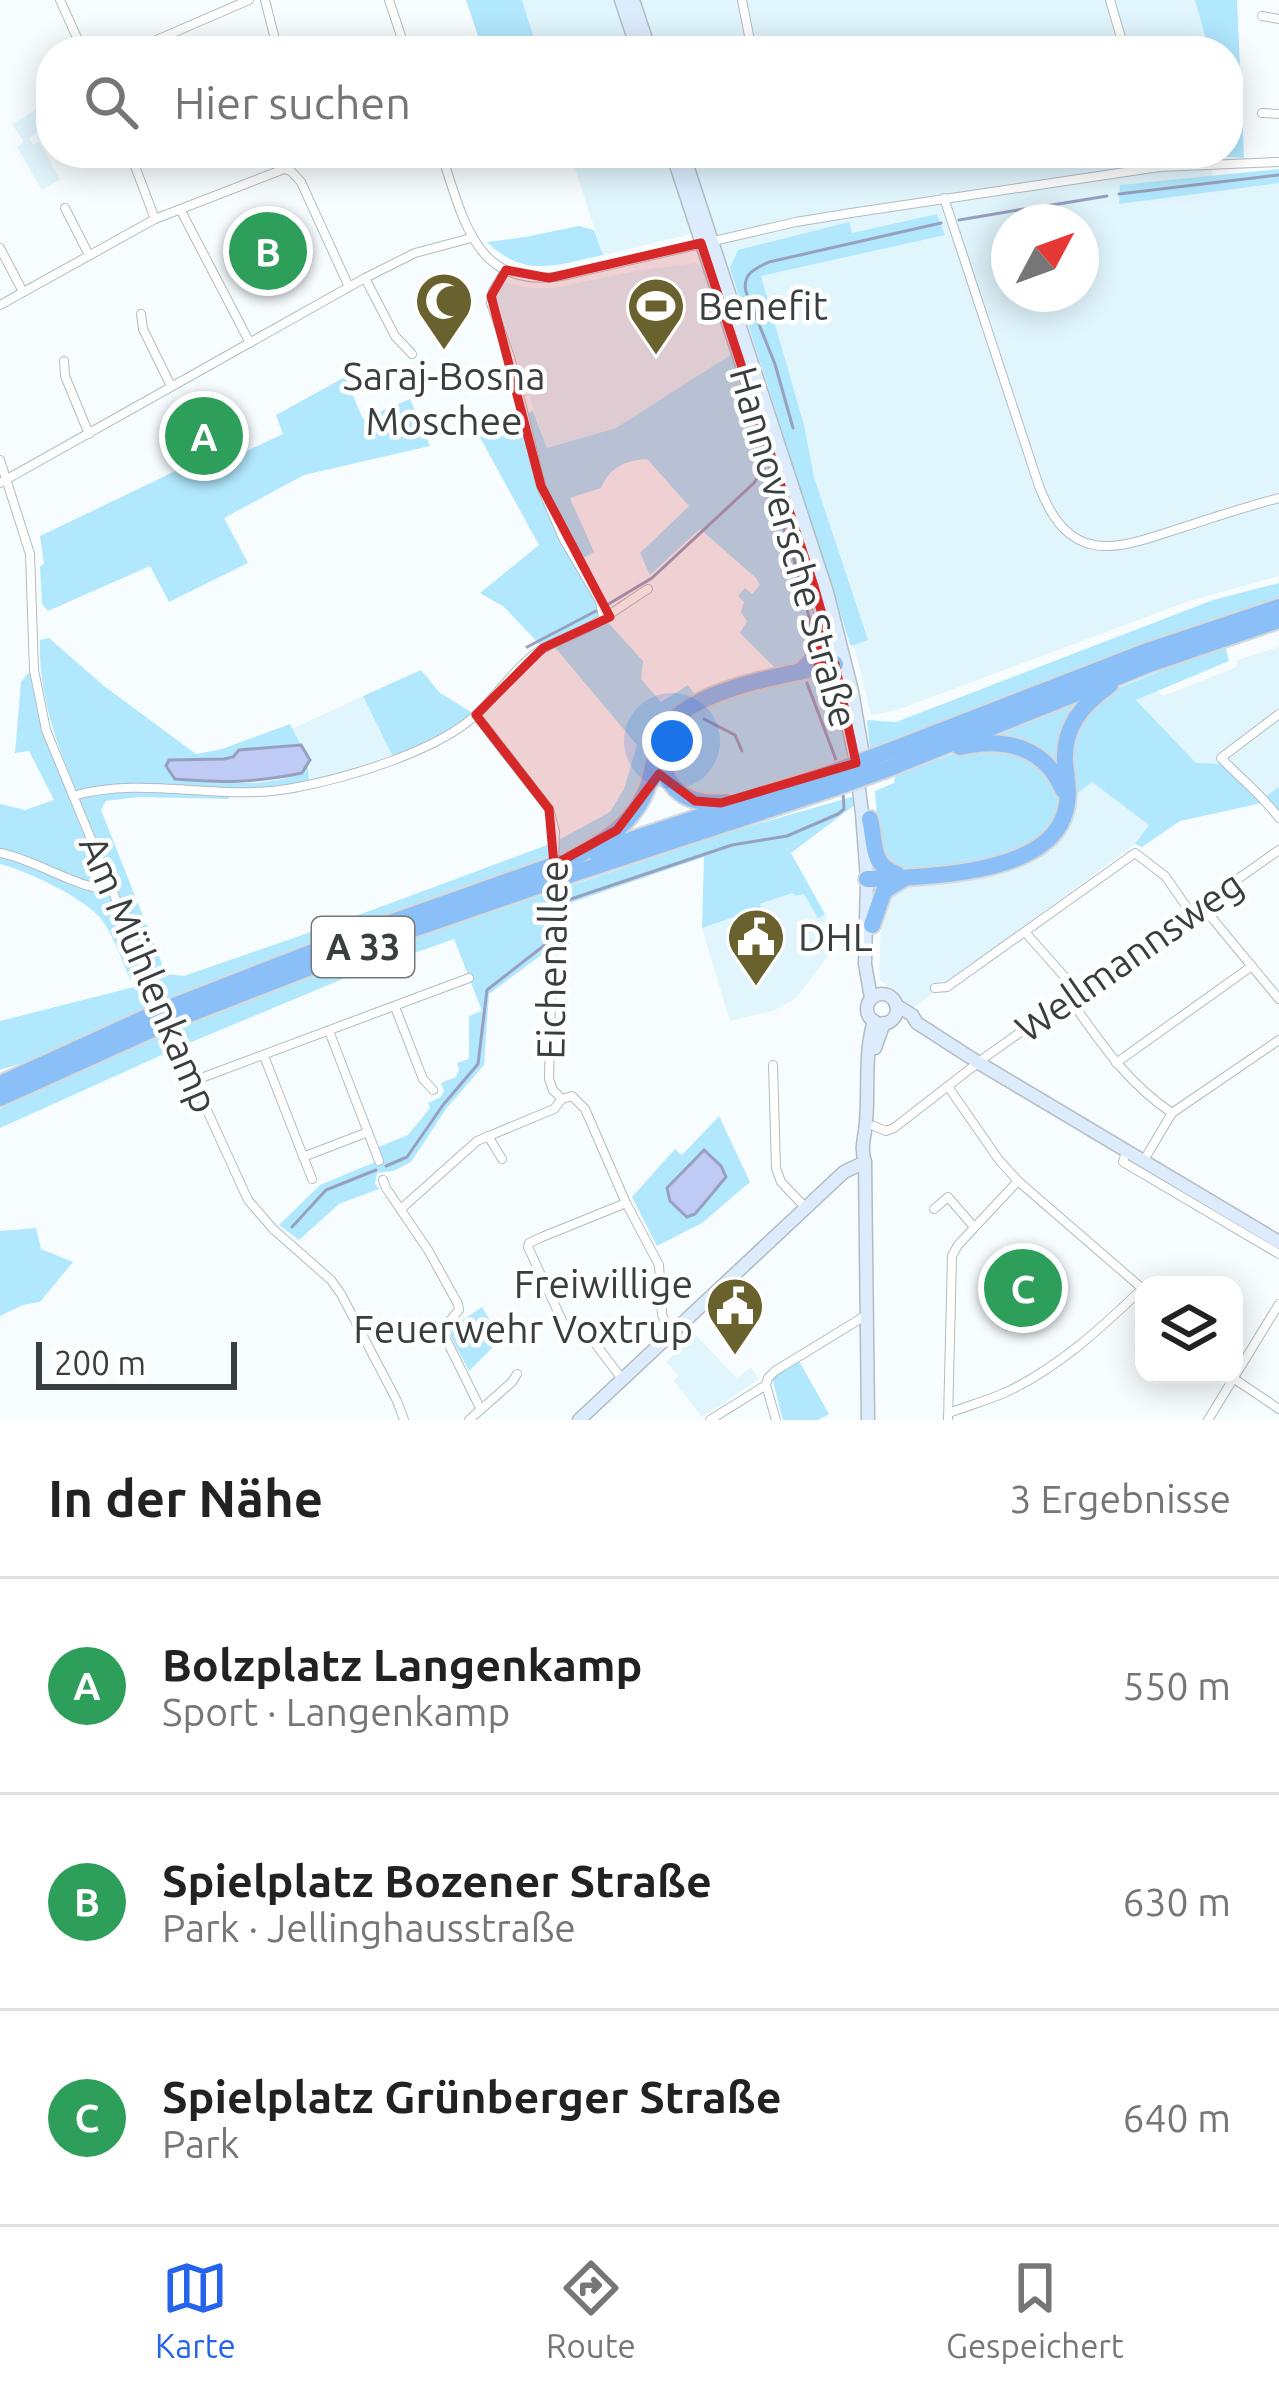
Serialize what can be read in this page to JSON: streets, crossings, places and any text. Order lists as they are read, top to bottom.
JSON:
{
  "streets": {
    "highway": ["A 33"],
    "main road": ["Hannoversche Straße"],
    "street": ["Wellmannsweg", "Eichenallee", "Am Mühlenkamp"]
  },
  "places": {
    "mosque": ["Saraj-Bosna Moschee"],
    "sports": ["Benefit"],
    "public building": ["DHL", "Freiwillige Feuerwehr Voxtrup"]
  },
  "scale_bar": "200 m",
  "north": "top right",
  "page": {
    "search": "Hier suchen",
    "pins": ["B", "A", "C"],
    "scale": "200 m",
    "heading": ["In der Nähe", "3 Ergebnisse"],
    "list": [
      {
        "mark": "A",
        "name": "Bolzplatz Langenkamp",
        "note": "Sport · Langenkamp",
        "value": "550 m"
      },
      {
        "mark": "B",
        "name": "Spielplatz Bozener Straße",
        "note": "Park · Jellinghausstraße",
        "value": "630 m"
      },
      {
        "mark": "C",
        "name": "Spielplatz Grünberger Straße",
        "note": "Park",
        "value": "640 m"
      }
    ],
    "nav": ["Karte", "Route", "Gespeichert"]
  }
}
